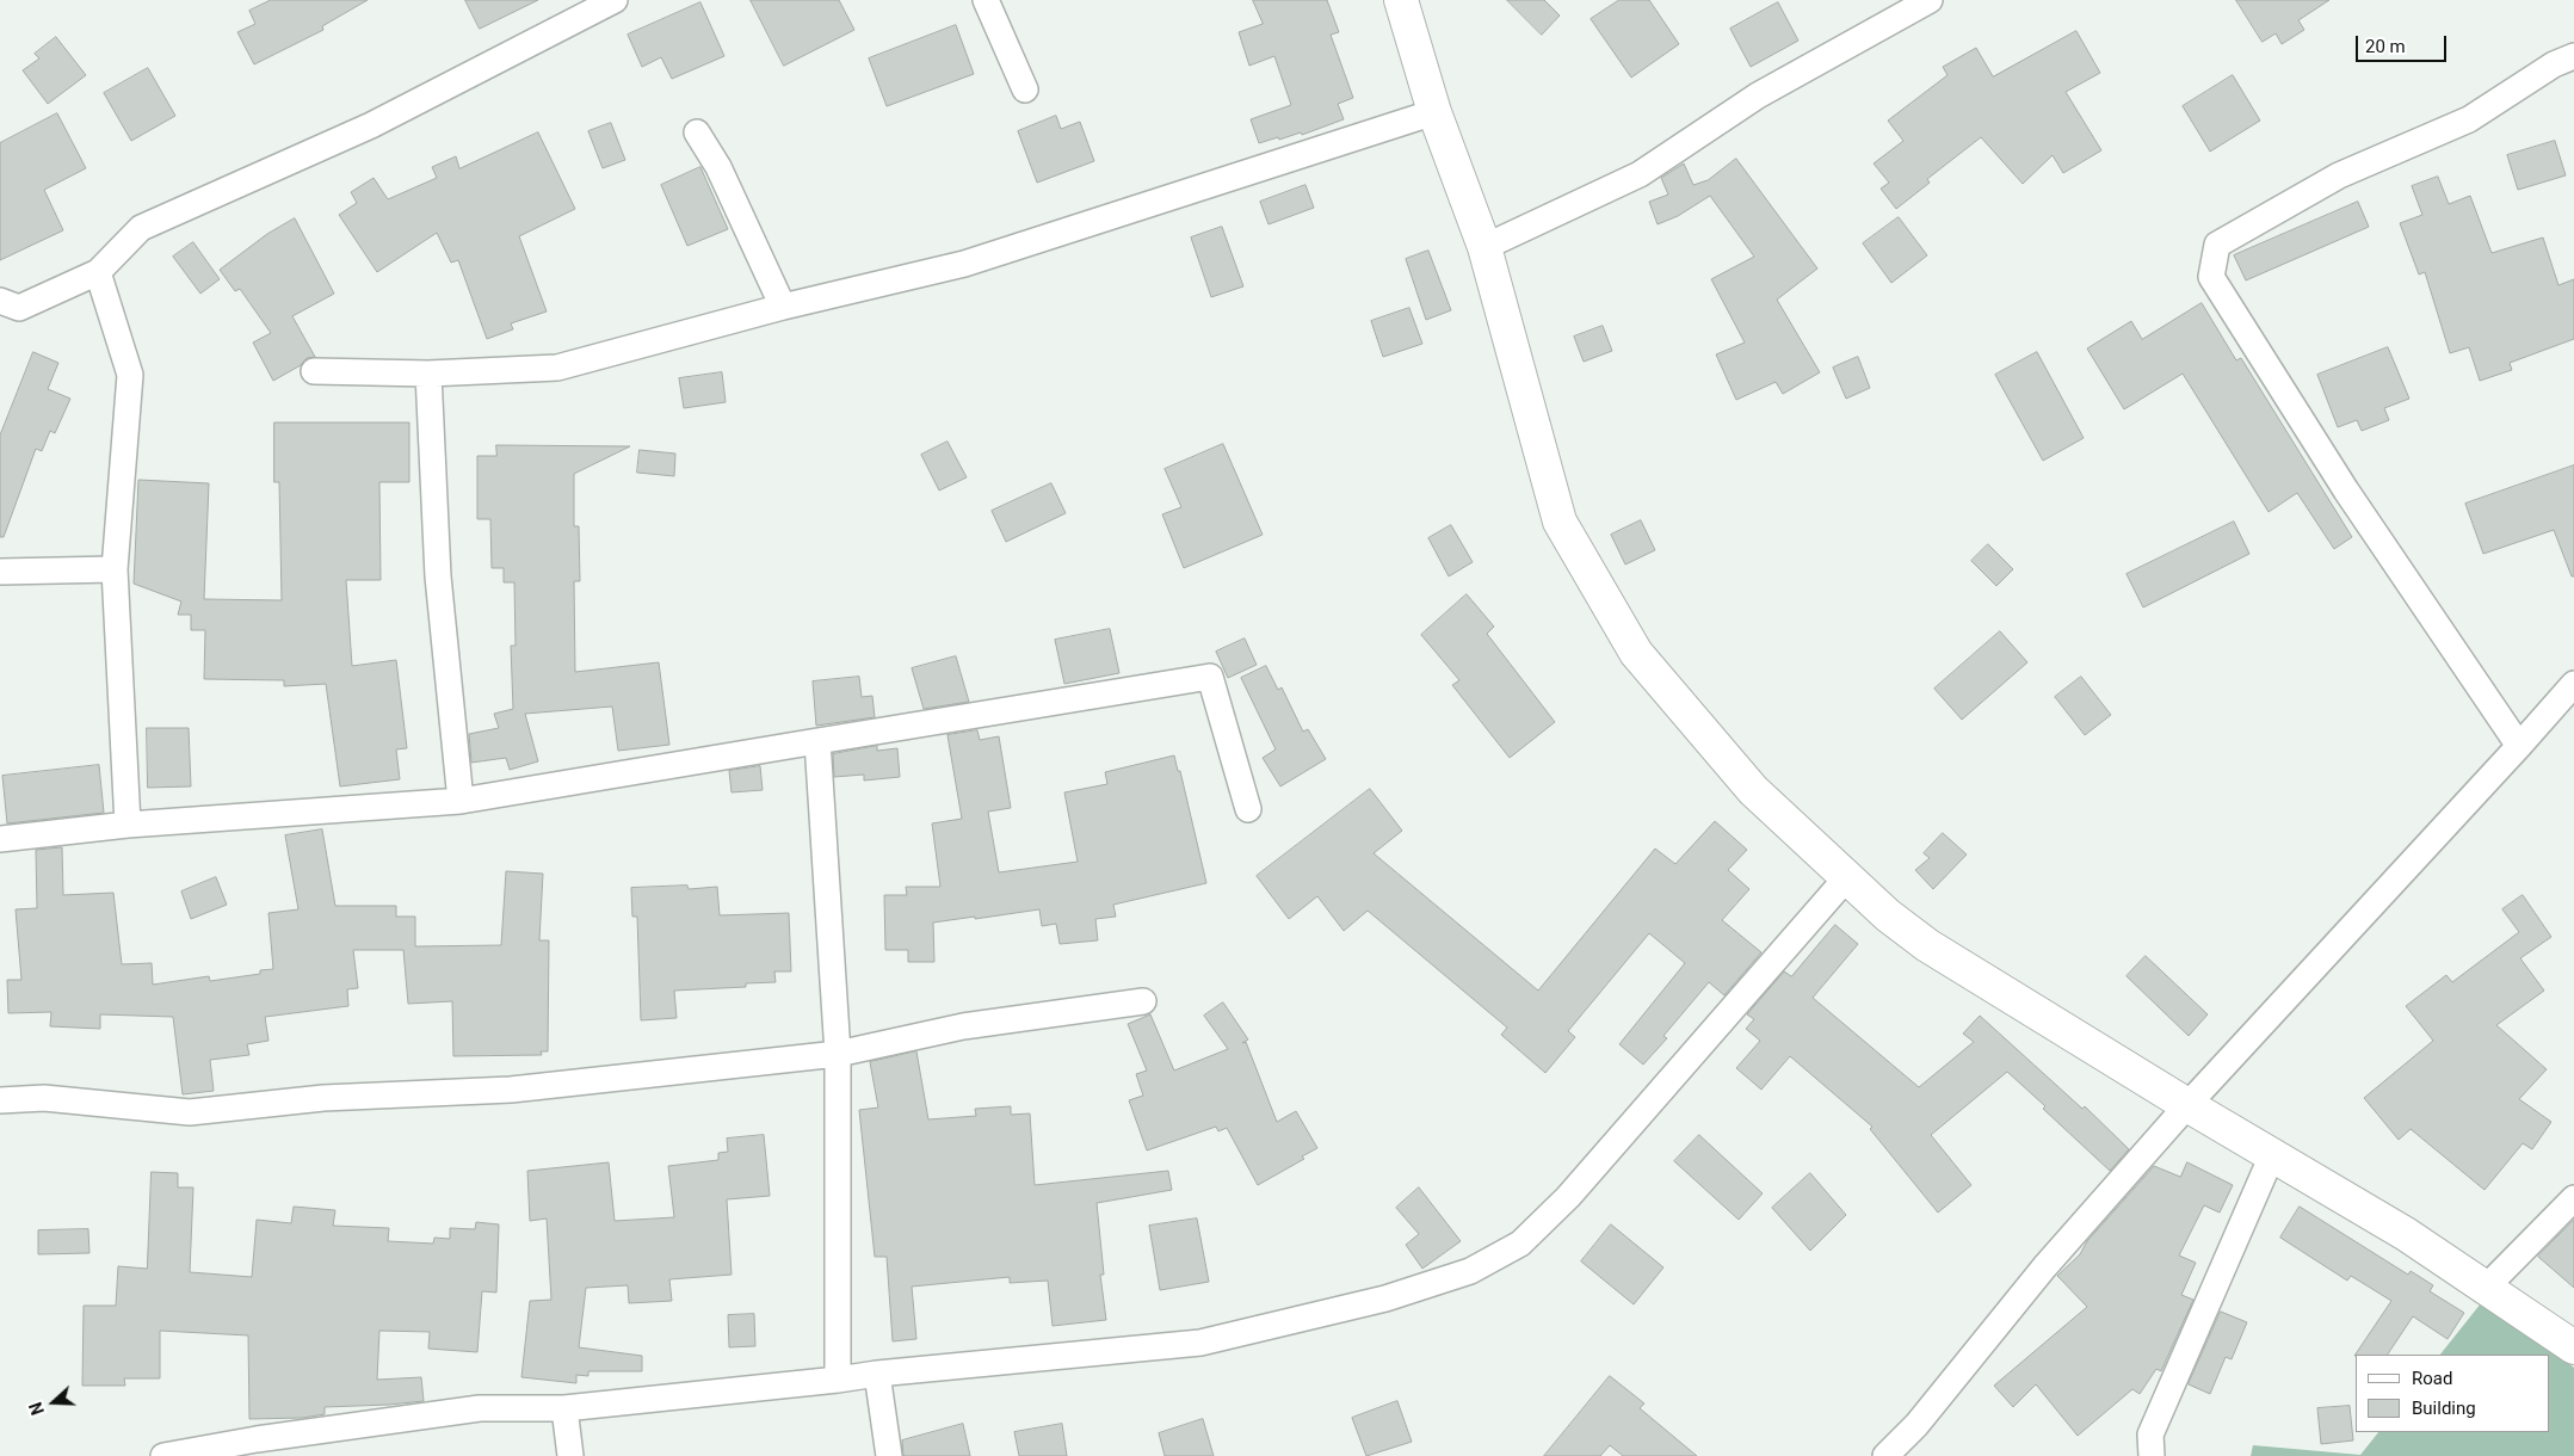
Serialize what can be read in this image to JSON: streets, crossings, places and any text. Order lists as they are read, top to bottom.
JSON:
{
  "legend": ["Road", "Building"],
  "scale_bar": "20 m",
  "north": "left"
}
